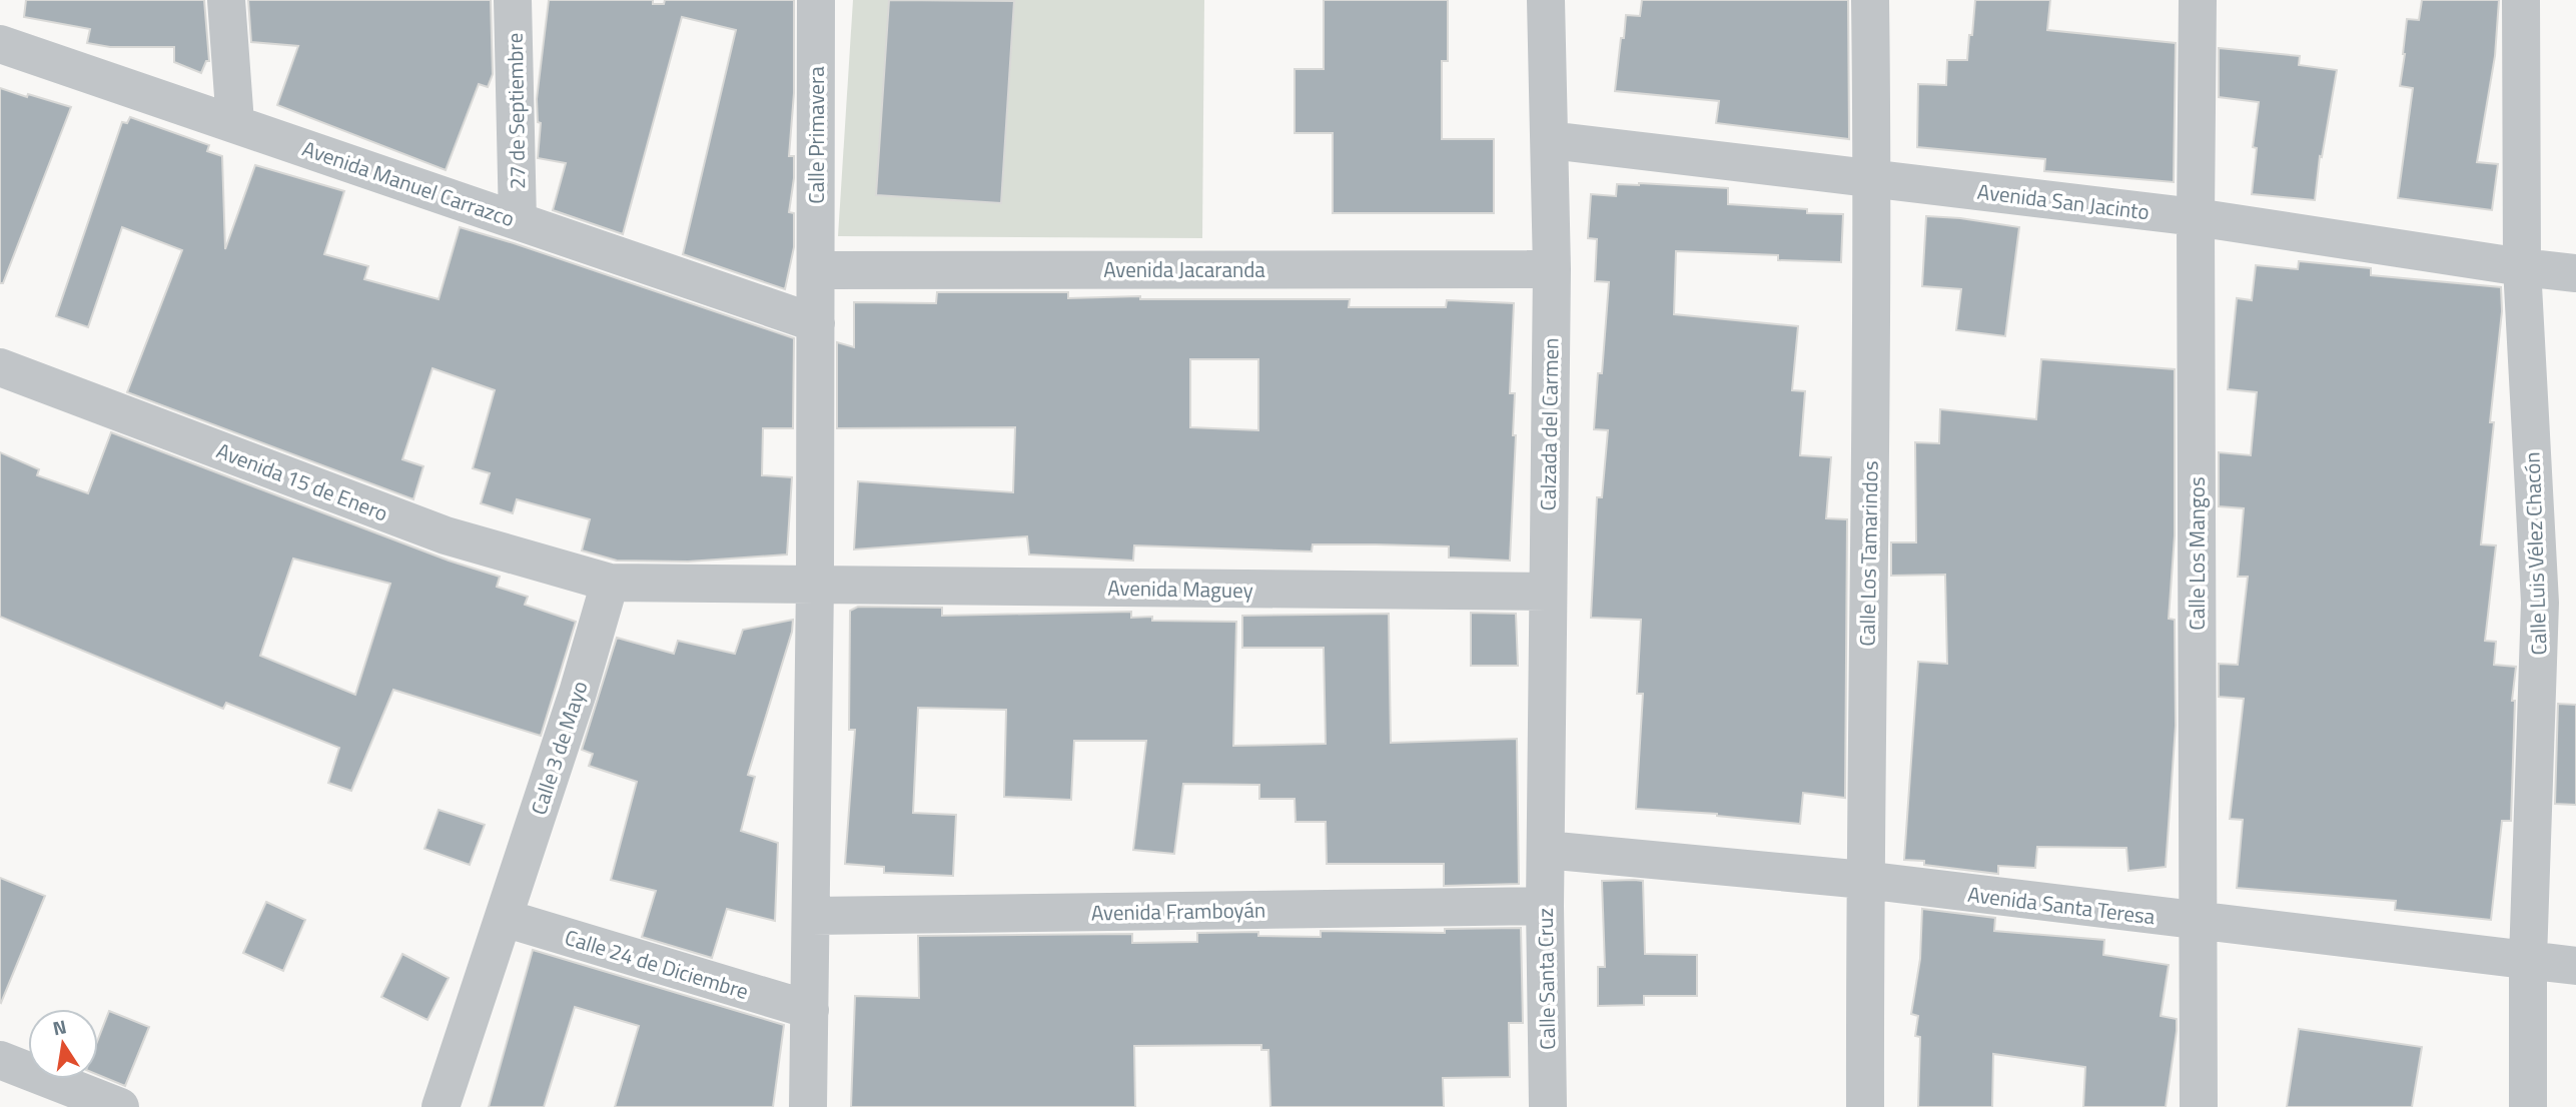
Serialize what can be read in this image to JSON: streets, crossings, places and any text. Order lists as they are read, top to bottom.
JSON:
{
  "streets": {
    "street": [
      "27 de Septiembre",
      "Calle Primavera",
      "Avenida Manuel Carrazco",
      "Avenida San Jacinto",
      "Avenida Jacaranda",
      "Calzada del Carmen",
      "Avenida 15 de Enero",
      "Calle Los Tamarindos",
      "Calle Los Mangos",
      "Calle Luis Vélez Chacón",
      "Avenida Maguey",
      "Calle 3 de Mayo",
      "Avenida Santa Teresa",
      "Avenida Framboyán",
      "Calle 24 de Diciembre",
      "Calle Santa Cruz"
    ]
  },
  "crossings": [
    ["27 de Septiembre", "Avenida Manuel Carrazco"],
    ["Calle Primavera", "Avenida Manuel Carrazco"],
    ["Calle Primavera", "Avenida Jacaranda"],
    ["Calle Primavera", "Avenida Maguey"],
    ["Calle Primavera", "Avenida Framboyán"],
    ["Calle Primavera", "Calle 24 de Diciembre"],
    ["Avenida San Jacinto", "Calzada del Carmen"],
    ["Avenida San Jacinto", "Calle Los Tamarindos"],
    ["Avenida San Jacinto", "Calle Los Mangos"],
    ["Avenida San Jacinto", "Calle Luis Vélez Chacón"],
    ["Avenida Jacaranda", "Calzada del Carmen"],
    ["Calzada del Carmen", "Avenida Maguey"],
    ["Calzada del Carmen", "Avenida Santa Teresa"],
    ["Calzada del Carmen", "Calle Santa Cruz"],
    ["Avenida 15 de Enero", "Calle 3 de Mayo"],
    ["Calle Los Tamarindos", "Avenida Santa Teresa"],
    ["Calle Los Mangos", "Avenida Santa Teresa"],
    ["Calle Luis Vélez Chacón", "Avenida Santa Teresa"],
    ["Calle 3 de Mayo", "Calle 24 de Diciembre"],
    ["Avenida Santa Teresa", "Calle Santa Cruz"],
    ["Avenida Framboyán", "Calle Santa Cruz"]
  ],
  "north": "top"
}
